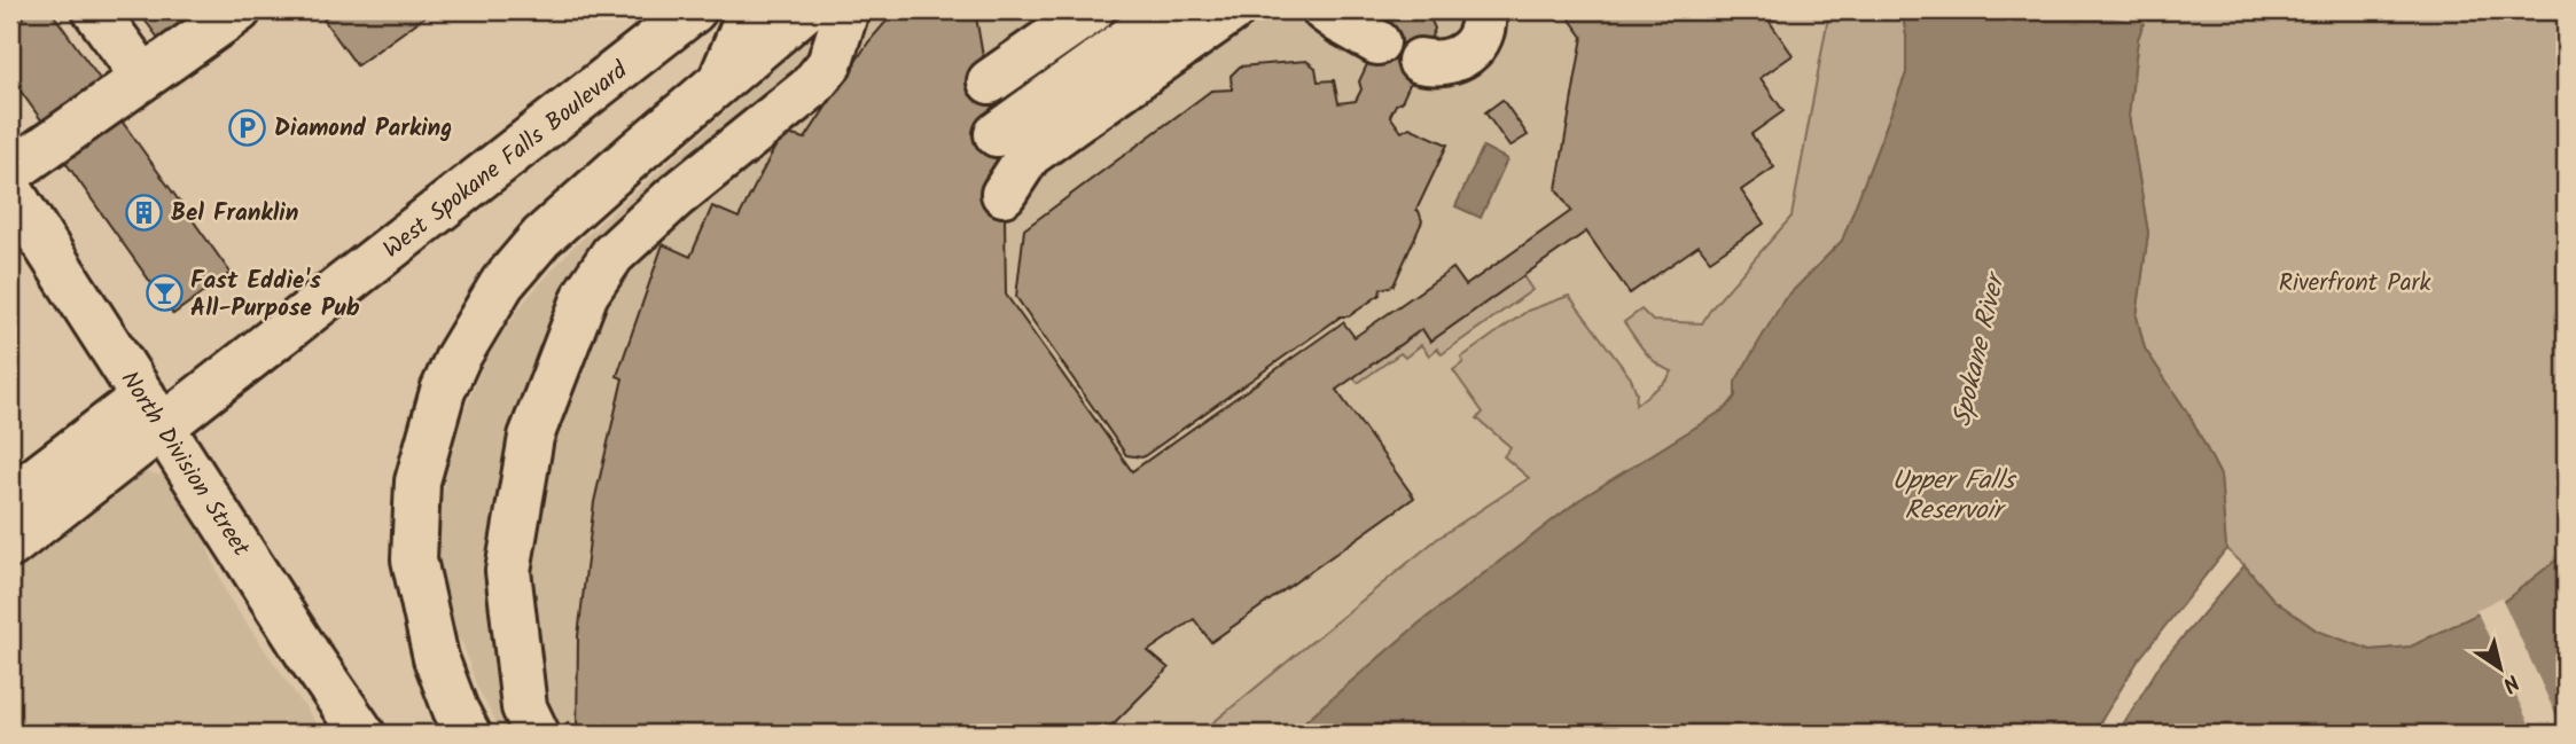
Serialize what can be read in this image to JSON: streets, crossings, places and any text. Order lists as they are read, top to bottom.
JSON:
{
  "streets": {
    "main road": ["West Spokane Falls Boulevard", "North Division Street"]
  },
  "crossings": [
    ["West Spokane Falls Boulevard", "North Division Street"]
  ],
  "water": ["Spokane River", "Upper Falls Reservoir"],
  "parks": ["Riverfront Park"],
  "places": {
    "parking": ["Diamond Parking"],
    "building": ["Bel Franklin"],
    "bar": ["Fast Eddie's All-Purpose Pub"]
  },
  "north": "bottom right"
}
